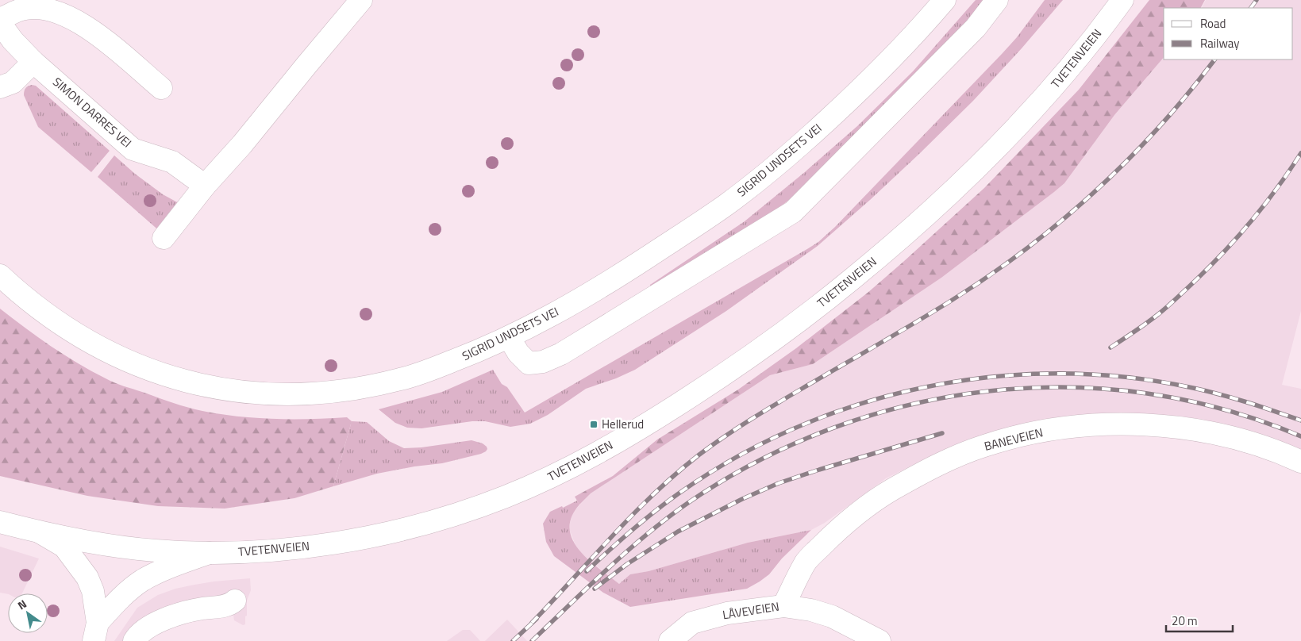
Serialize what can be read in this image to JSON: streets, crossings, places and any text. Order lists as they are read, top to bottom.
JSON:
{
  "streets": {
    "street": [
      "TVETENVEIEN",
      "SIMON DARRES VEI",
      "SIGRID UNDSETS VEI",
      "BANEVEIEN",
      "LÅVEVEIEN"
    ]
  },
  "crossings": [
    ["BANEVEIEN", "LÅVEVEIEN"]
  ],
  "places": {
    "transit": ["Hellerud"]
  },
  "legend": ["Road", "Railway"],
  "scale_bar": "20 m",
  "north": "top left"
}
